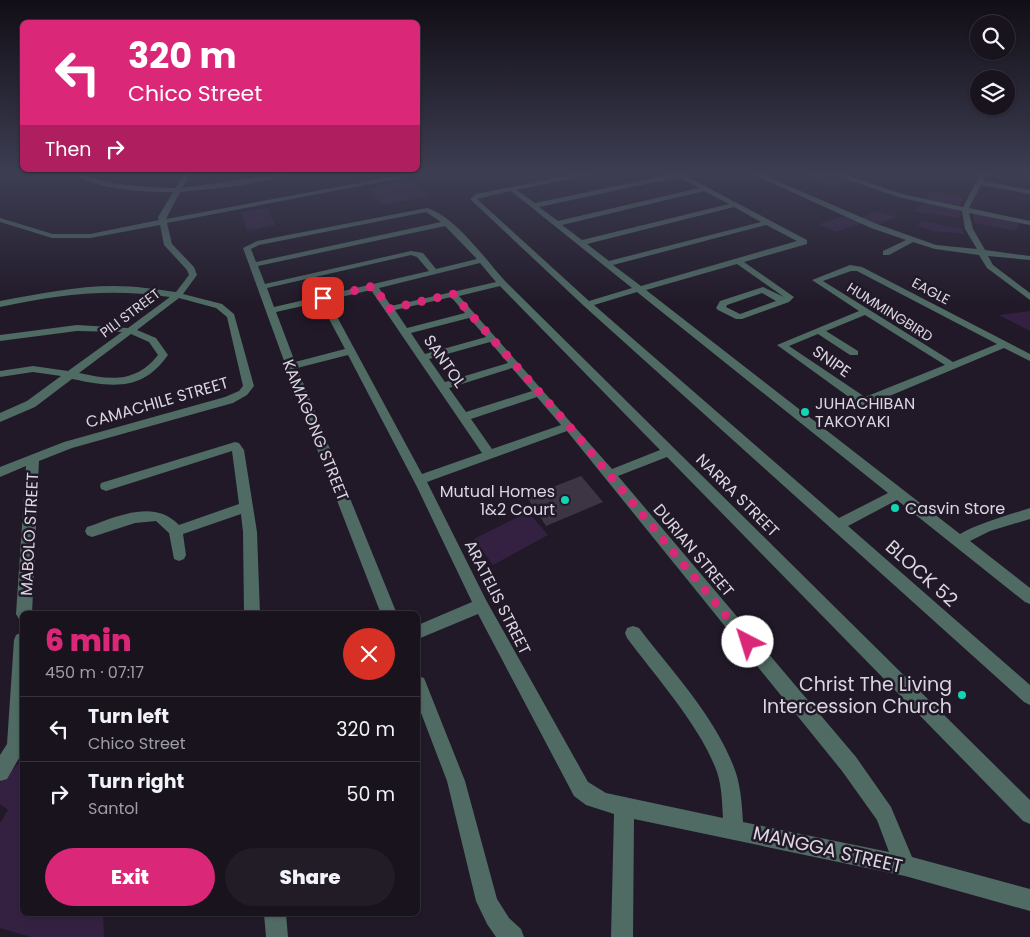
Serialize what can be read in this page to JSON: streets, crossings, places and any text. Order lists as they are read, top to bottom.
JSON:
{
  "streets": {
    "street": [
      "EAGLE",
      "HUMMINGBIRD",
      "PILI STREET",
      "SANTOL",
      "SNIPE",
      "CAMACHILE STREET",
      "KAMAGONG STREET",
      "NARRA STREET",
      "MABOLO STREET",
      "DURIAN STREET",
      "BLOCK 52",
      "ARATELIS STREET",
      "MANGGA STREET"
    ]
  },
  "crossings": [
    ["EAGLE", "HUMMINGBIRD"],
    ["HUMMINGBIRD", "SNIPE"],
    ["PILI STREET", "CAMACHILE STREET"],
    ["CAMACHILE STREET", "MABOLO STREET"],
    ["KAMAGONG STREET", "NARRA STREET"],
    ["DURIAN STREET", "MANGGA STREET"],
    ["ARATELIS STREET", "MANGGA STREET"]
  ],
  "places": [
    "JUHACHIBAN TAKOYAKI",
    "Mutual Homes 1&2 Court",
    "Casvin Store",
    "Christ The Living Intercession Church"
  ],
  "page": {
    "turn": ["320 m", "Chico Street"],
    "then": "Then",
    "heading": ["6 min", "450 m · 07:17"],
    "list": [
      {
        "name": "Turn left",
        "note": "Chico Street",
        "value": "320 m"
      },
      {
        "name": "Turn right",
        "note": "Santol",
        "value": "50 m"
      }
    ],
    "buttons": ["Exit", "Share"]
  }
}
